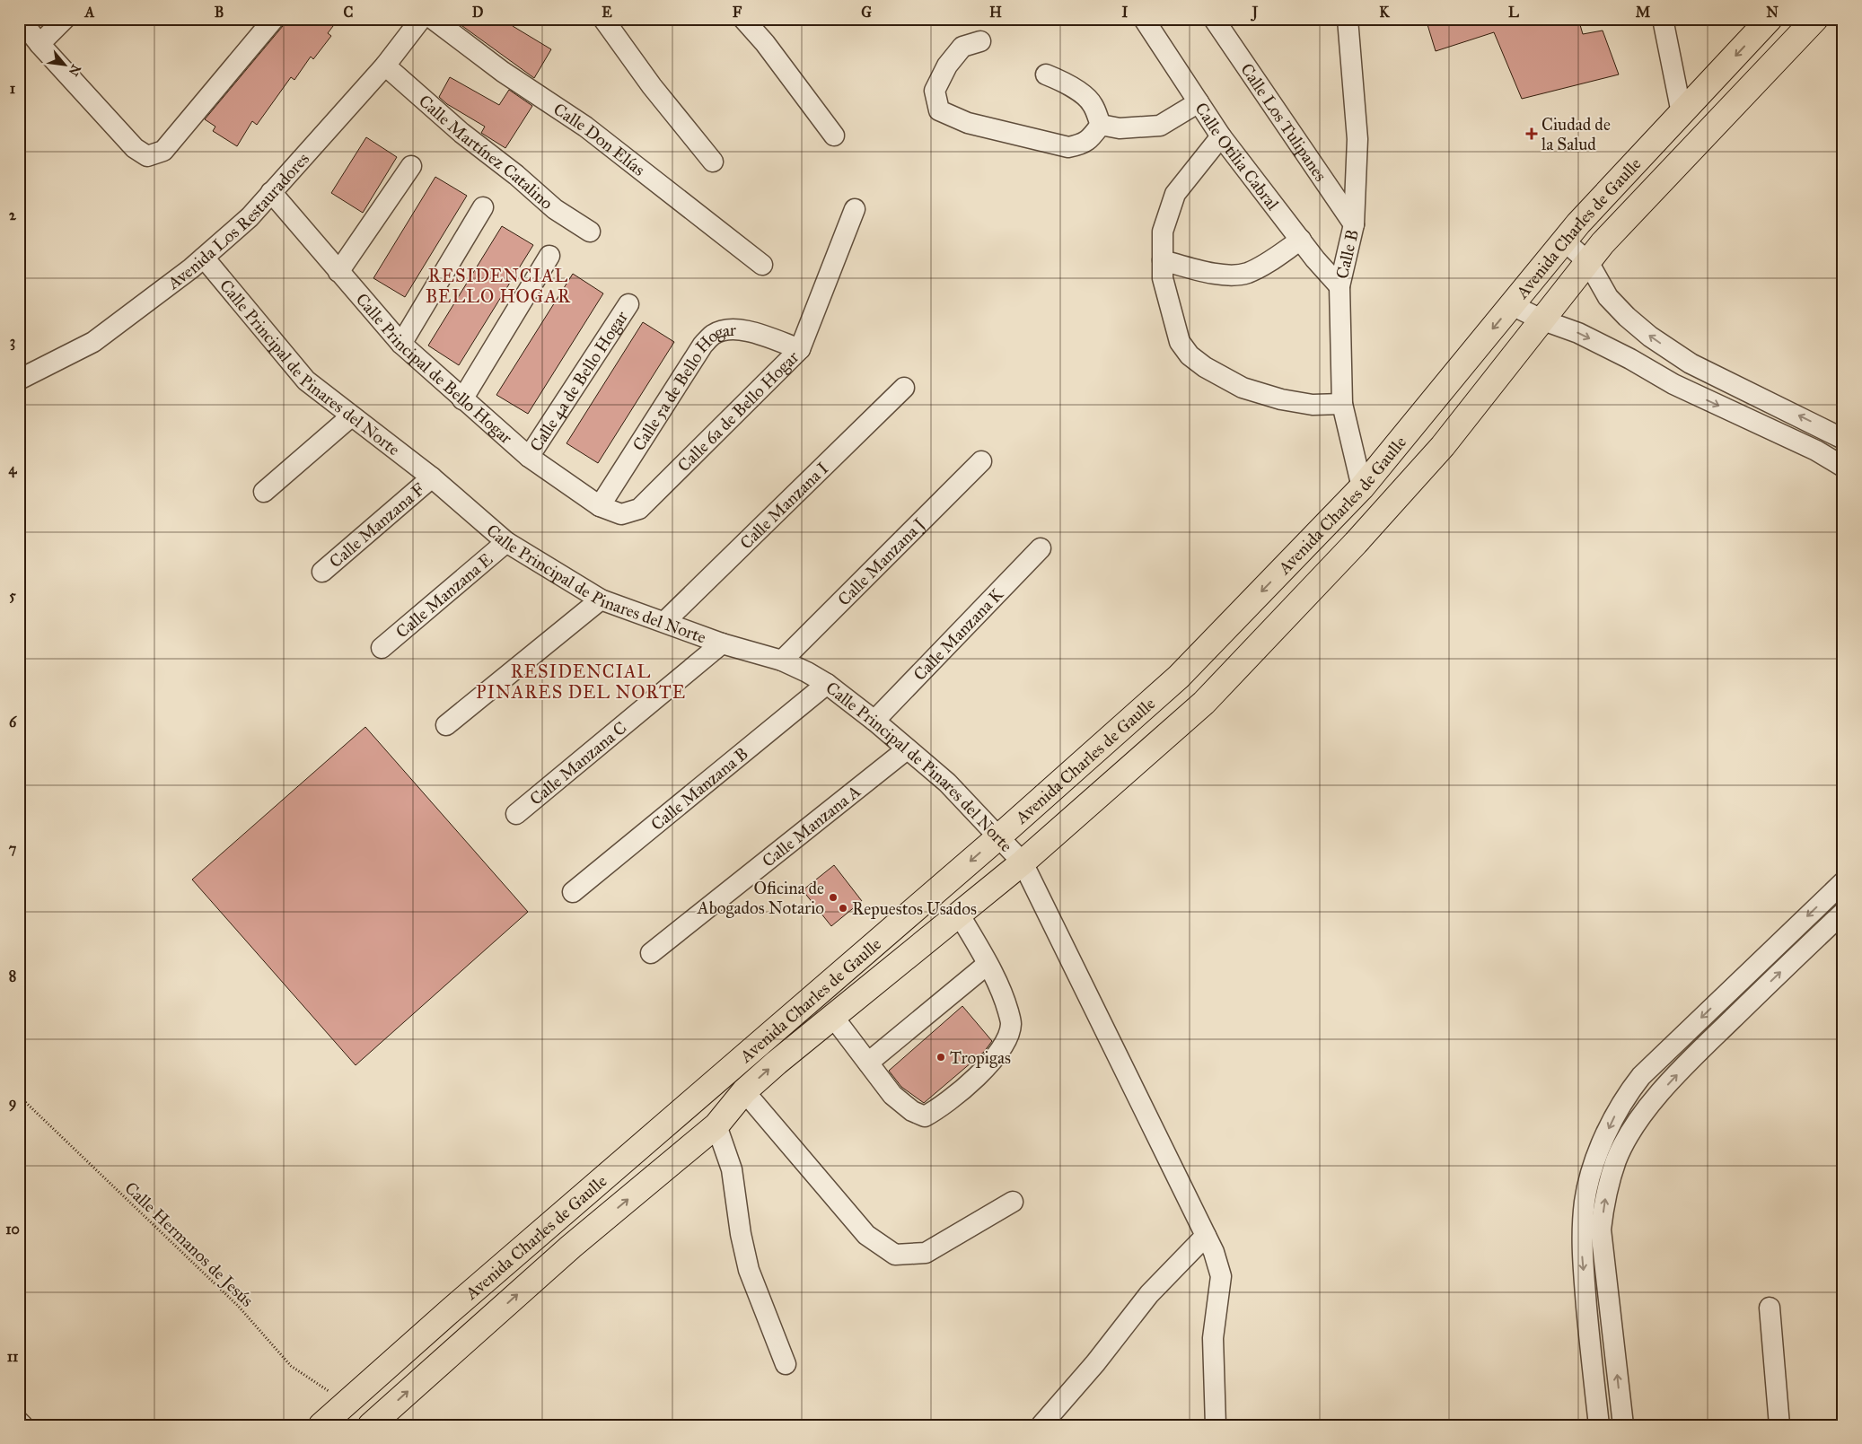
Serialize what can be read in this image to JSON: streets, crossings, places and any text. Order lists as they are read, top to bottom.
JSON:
{
  "streets": {
    "main road": ["Avenida Charles de Gaulle"],
    "street": [
      "Calle Los Tulipanes",
      "Calle Don Elías",
      "Calle Martínez Catalino",
      "Calle Otilia Cabral",
      "Avenida Los Restauradores",
      "Calle B",
      "Calle Principal de Pinares del Norte",
      "Calle Principal de Bello Hogar",
      "Calle 4a de Bello Hogar",
      "Calle 5a de Bello Hogar",
      "Calle 6a de Bello Hogar",
      "Calle Manzana I",
      "Calle Manzana F",
      "Calle Manzana J",
      "Calle Manzana E",
      "Calle Manzana K",
      "Calle Manzana C",
      "Calle Manzana B",
      "Calle Manzana A"
    ],
    "path": ["Calle Hermanos de Jesús"]
  },
  "crossings": [
    ["Calle Los Tulipanes", "Calle B"],
    ["Calle Martínez Catalino", "Avenida Los Restauradores"],
    ["Calle Otilia Cabral", "Calle B"],
    ["Avenida Los Restauradores", "Calle Principal de Pinares del Norte"],
    ["Avenida Los Restauradores", "Calle Principal de Bello Hogar"],
    ["Avenida Charles de Gaulle", "Calle B"],
    ["Avenida Charles de Gaulle", "Calle Principal de Pinares del Norte"],
    ["Avenida Charles de Gaulle", "Calle Hermanos de Jesús"],
    ["Calle Principal de Pinares del Norte", "Calle Manzana I"],
    ["Calle Principal de Pinares del Norte", "Calle Manzana F"],
    ["Calle Principal de Pinares del Norte", "Calle Manzana J"],
    ["Calle Principal de Pinares del Norte", "Calle Manzana E"],
    ["Calle Principal de Pinares del Norte", "Calle Manzana K"],
    ["Calle Principal de Pinares del Norte", "Calle Manzana C"],
    ["Calle Principal de Pinares del Norte", "Calle Manzana B"],
    ["Calle Principal de Pinares del Norte", "Calle Manzana A"],
    ["Calle Principal de Bello Hogar", "Calle 4a de Bello Hogar"],
    ["Calle Principal de Bello Hogar", "Calle 5a de Bello Hogar"],
    ["Calle Principal de Bello Hogar", "Calle 6a de Bello Hogar"],
    ["Calle 5a de Bello Hogar", "Calle 6a de Bello Hogar"]
  ],
  "districts": ["RESIDENCIAL BELLO HOGAR", "RESIDENCIAL PINARES DEL NORTE"],
  "places": {
    "health": ["Ciudad de la Salud"],
    "other": ["Oficina de Abogados Notario", "Repuestos Usados", "Tropigas"]
  },
  "north": "bottom right",
  "grid": {
    "columns": [
      "A",
      "B",
      "C",
      "D",
      "E",
      "F",
      "G",
      "H",
      "I",
      "J",
      "K",
      "L",
      "M",
      "N"
    ],
    "rows": [
      "1",
      "2",
      "3",
      "4",
      "5",
      "6",
      "7",
      "8",
      "9",
      "10",
      "11"
    ]
  }
}
